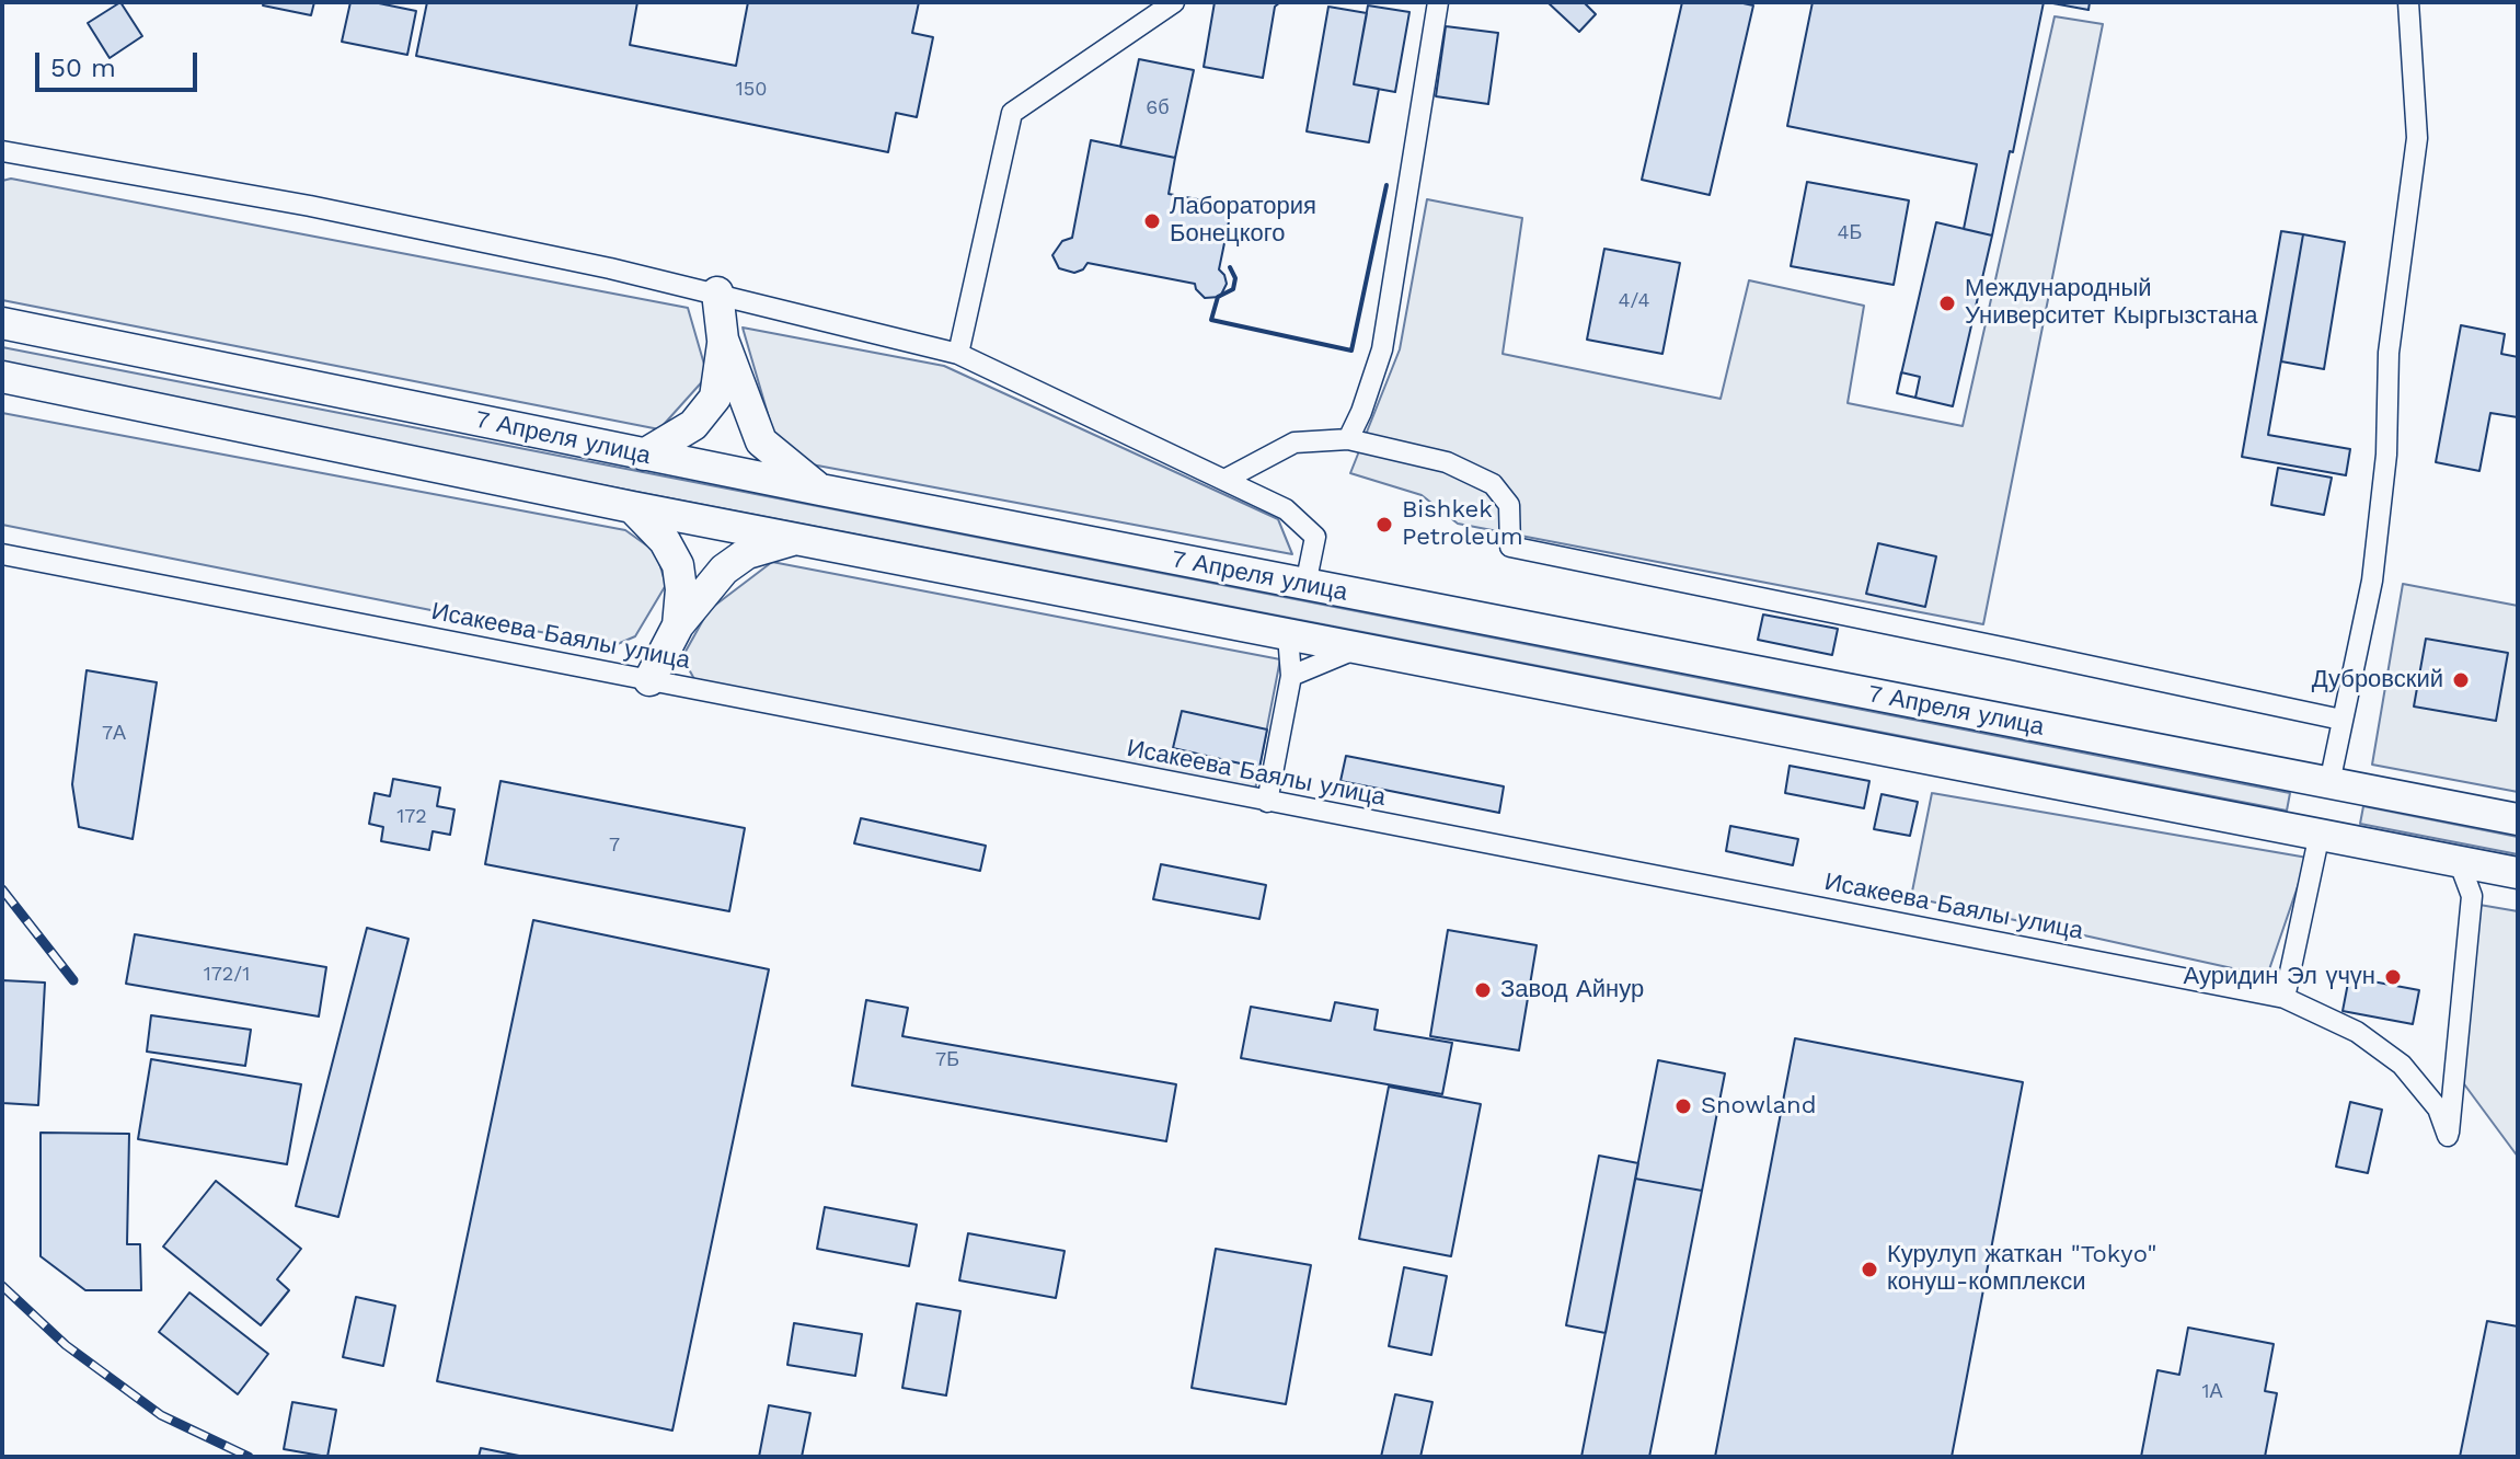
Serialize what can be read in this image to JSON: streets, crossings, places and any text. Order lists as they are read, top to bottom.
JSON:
{
  "streets": {
    "main road": ["7 Апреля улица"],
    "street": ["Исакеева Баялы улица"]
  },
  "places": [
    "Лаборатория Бонецкого",
    "Международный Университет Кыргызстана",
    "Bishkek Petroleum",
    "Дубровский",
    "Ауридин Эл үчүн",
    "Завод Айнур",
    "Snowland",
    "Курулуп жаткан \"Tokyo\" конуш-комплекси"
  ],
  "house_numbers": [
    "150",
    "6б",
    "4Б",
    "4/4",
    "7А",
    "172",
    "7",
    "172/1",
    "7Б",
    "1А"
  ],
  "scale_bar": "50 m"
}
